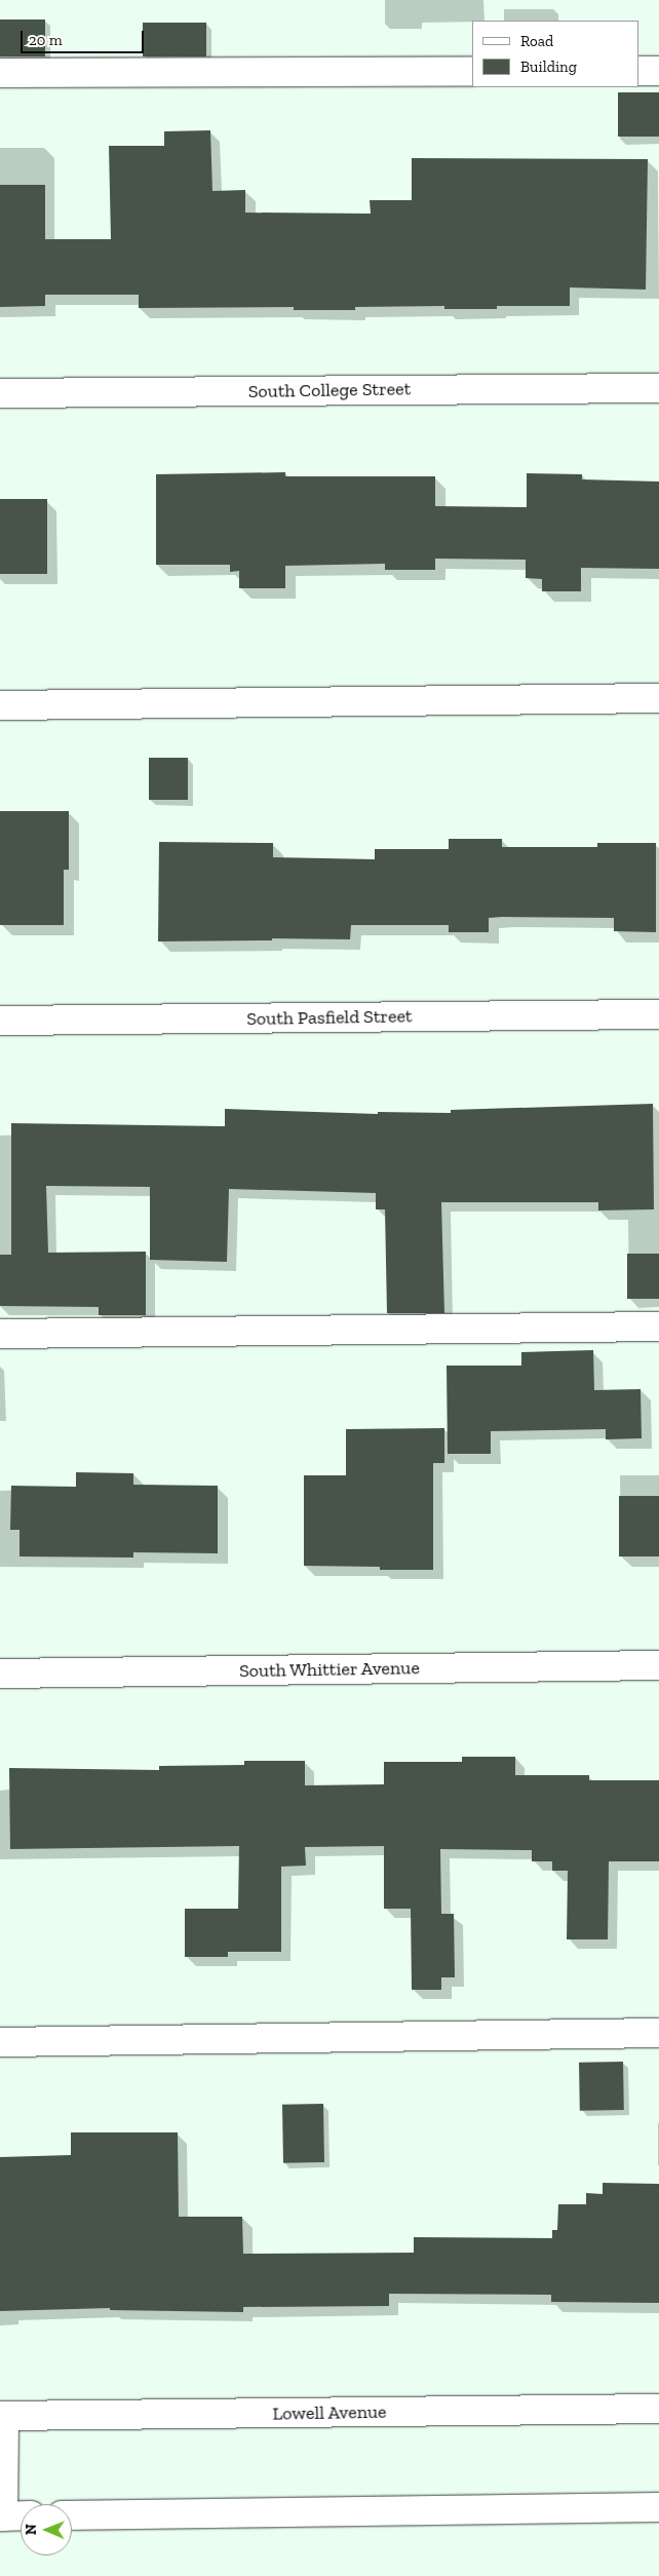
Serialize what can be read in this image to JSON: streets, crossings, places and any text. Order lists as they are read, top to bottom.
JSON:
{
  "streets": {
    "street": [
      "South College Street",
      "South Pasfield Street",
      "South Whittier Avenue",
      "Lowell Avenue"
    ]
  },
  "legend": ["Road", "Building"],
  "scale_bar": "20 m",
  "north": "left"
}
